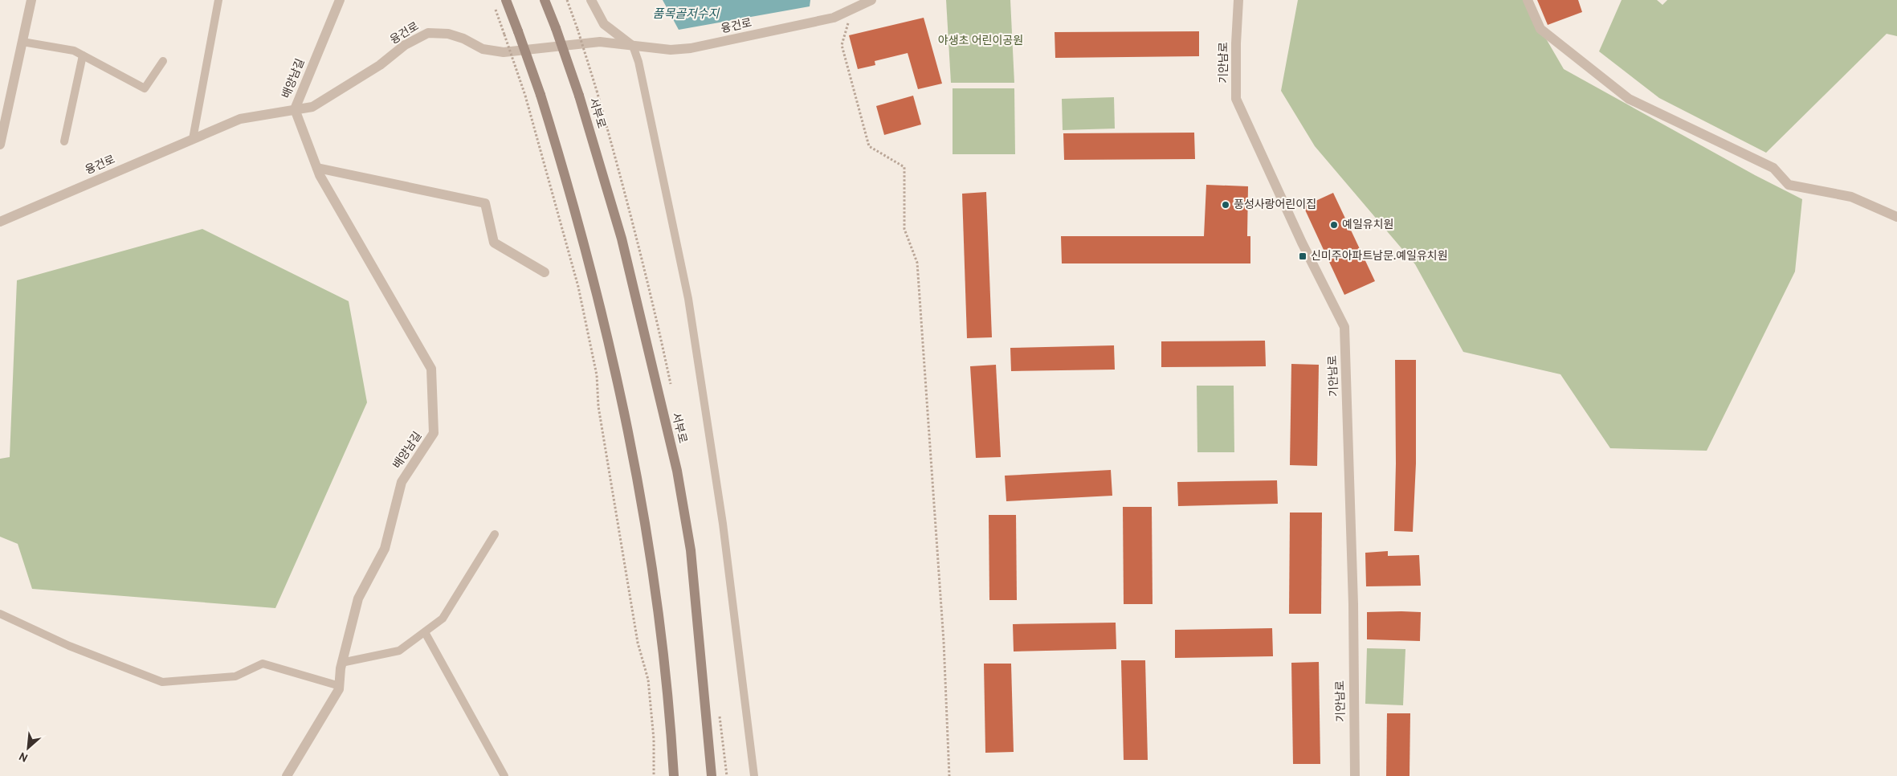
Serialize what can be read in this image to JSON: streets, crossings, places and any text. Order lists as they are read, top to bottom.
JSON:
{
  "streets": {
    "main road": ["서부로"],
    "street": ["융건로", "기안남로", "배양남길"]
  },
  "crossings": [
    ["융건로", "배양남길"]
  ],
  "water": ["품목골저수지"],
  "parks": ["야생초 어린이공원"],
  "places": {
    "other": ["풍성사랑어린이집", "예일유치원"],
    "transit": ["신미주아파트남문.예일유치원"]
  },
  "north": "bottom left"
}
